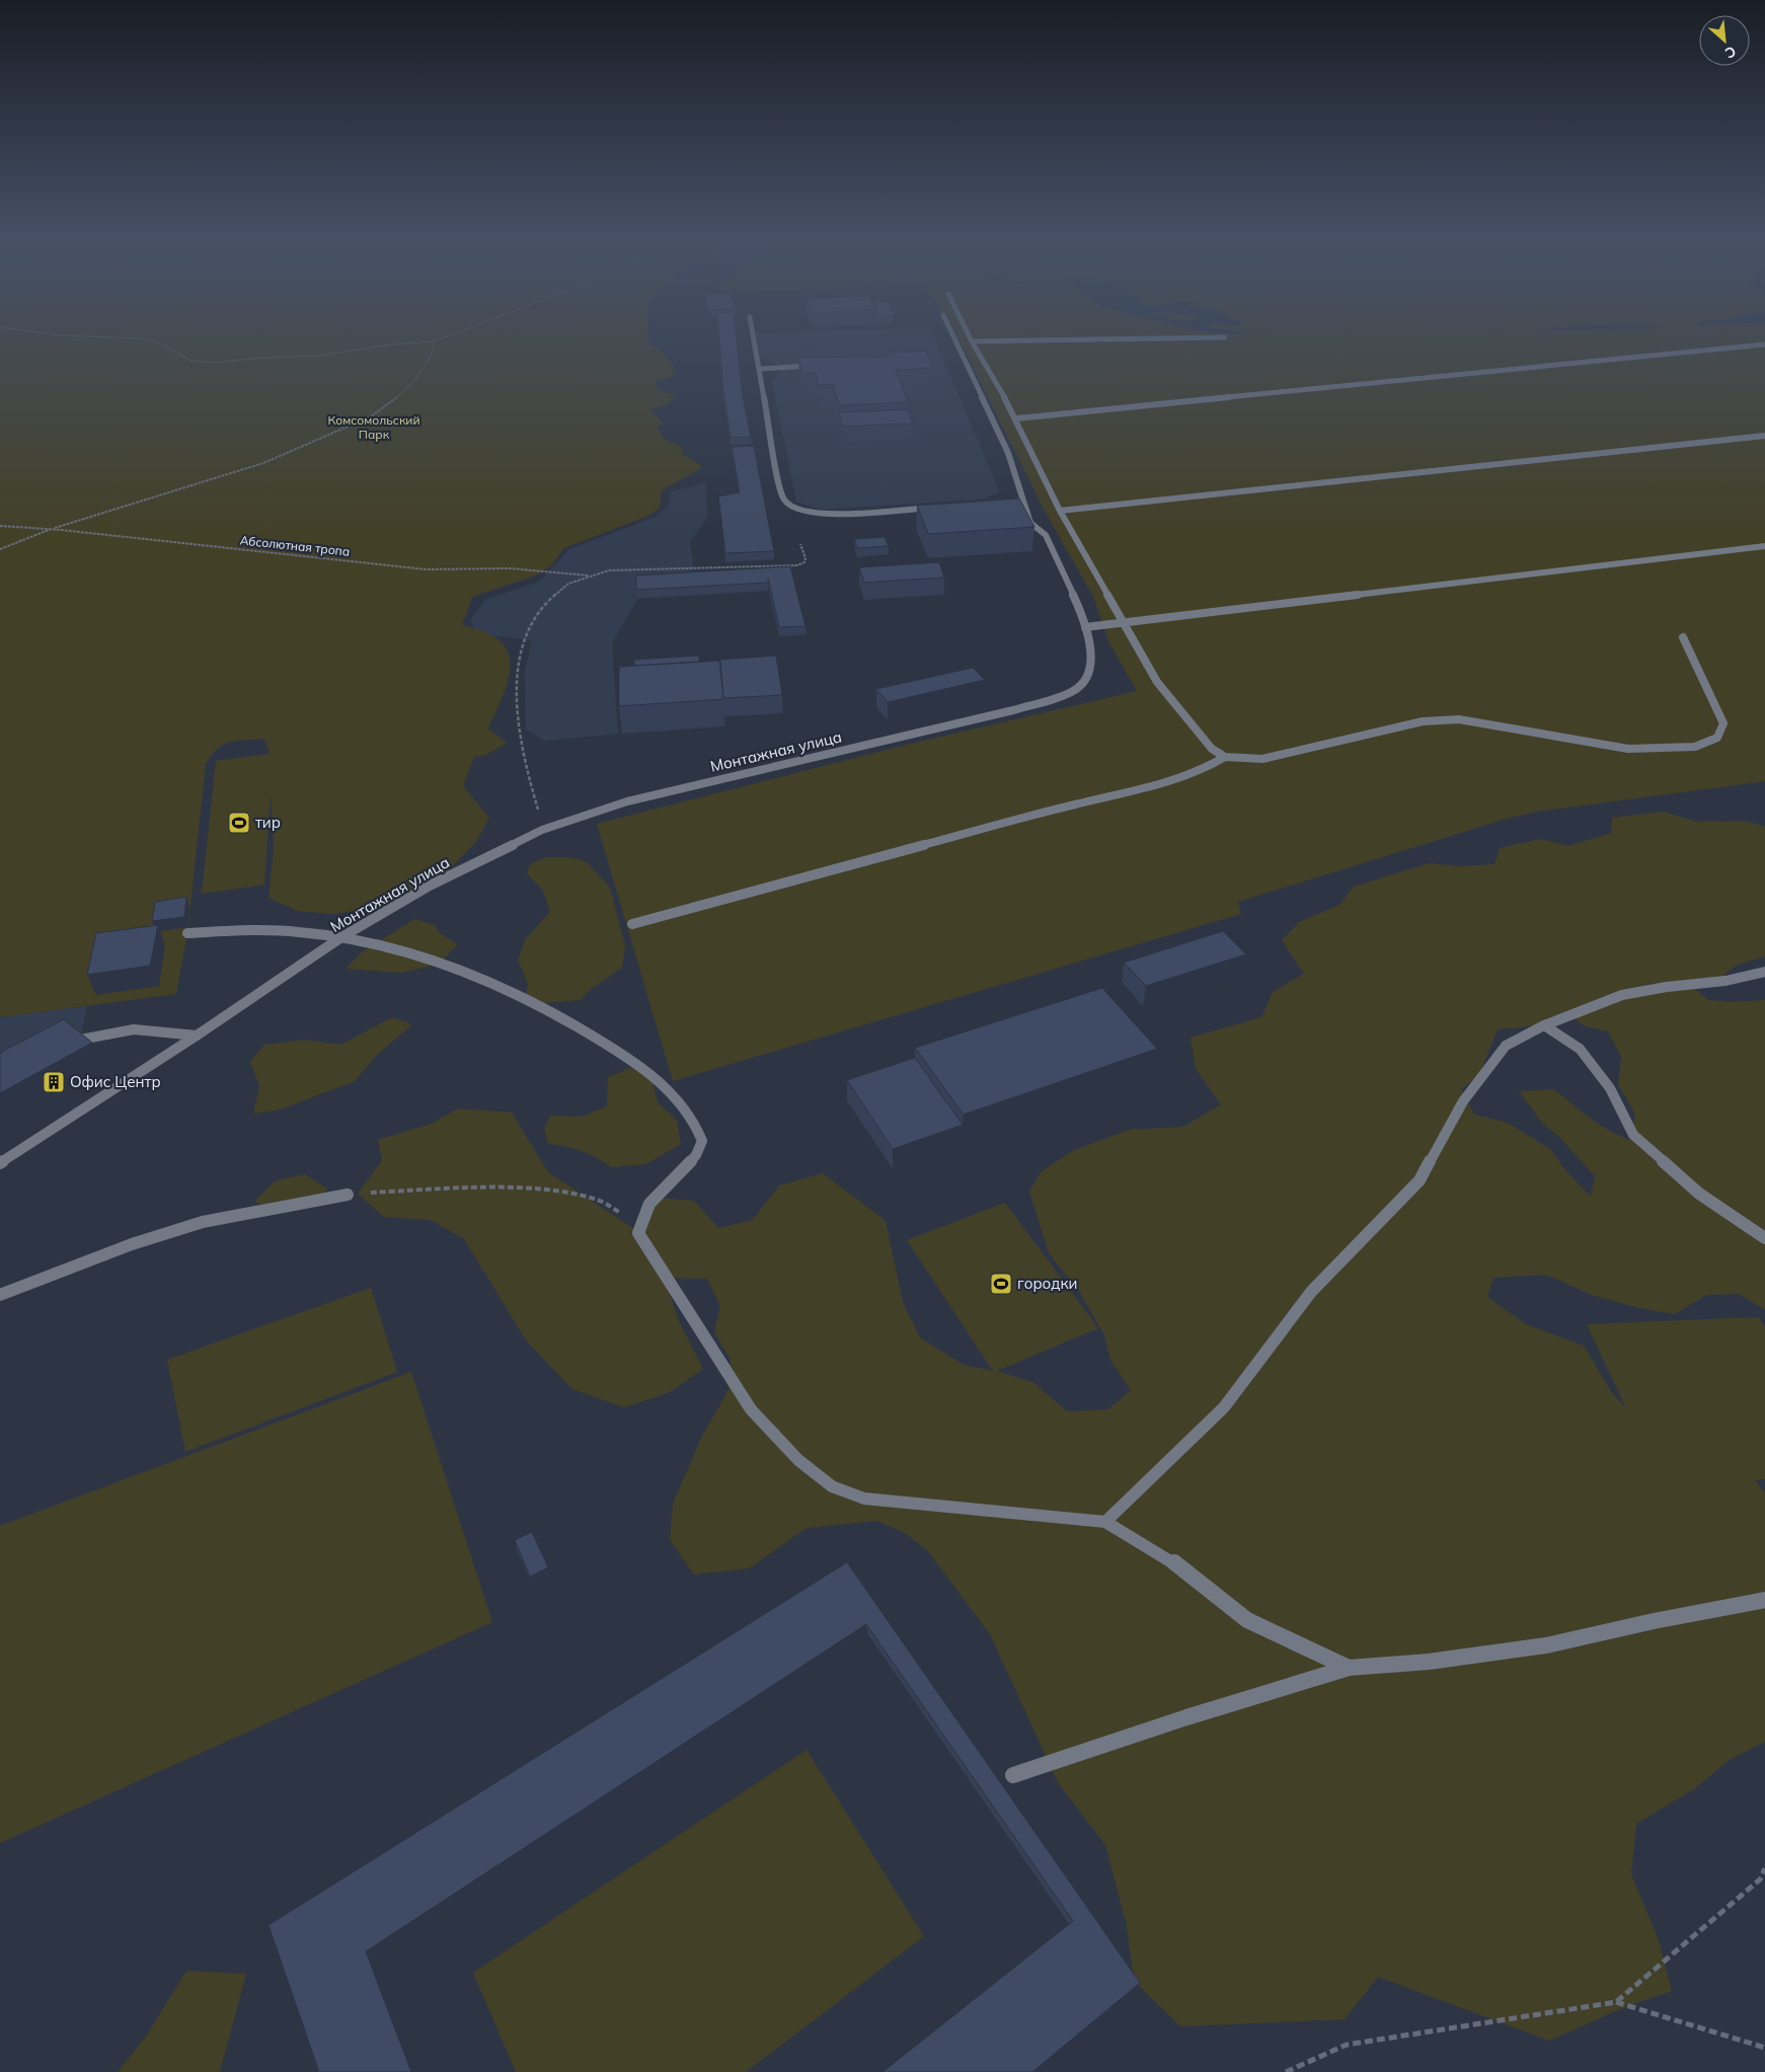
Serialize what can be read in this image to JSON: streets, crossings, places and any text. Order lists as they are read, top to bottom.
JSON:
{
  "streets": {
    "street": ["Монтажная улица"],
    "path": ["Абсолютная тропа"]
  },
  "parks": ["Комсомольский Парк"],
  "places": {
    "sports": ["тир", "городки"],
    "building": ["Офис Центр"]
  },
  "north": "bottom right"
}
